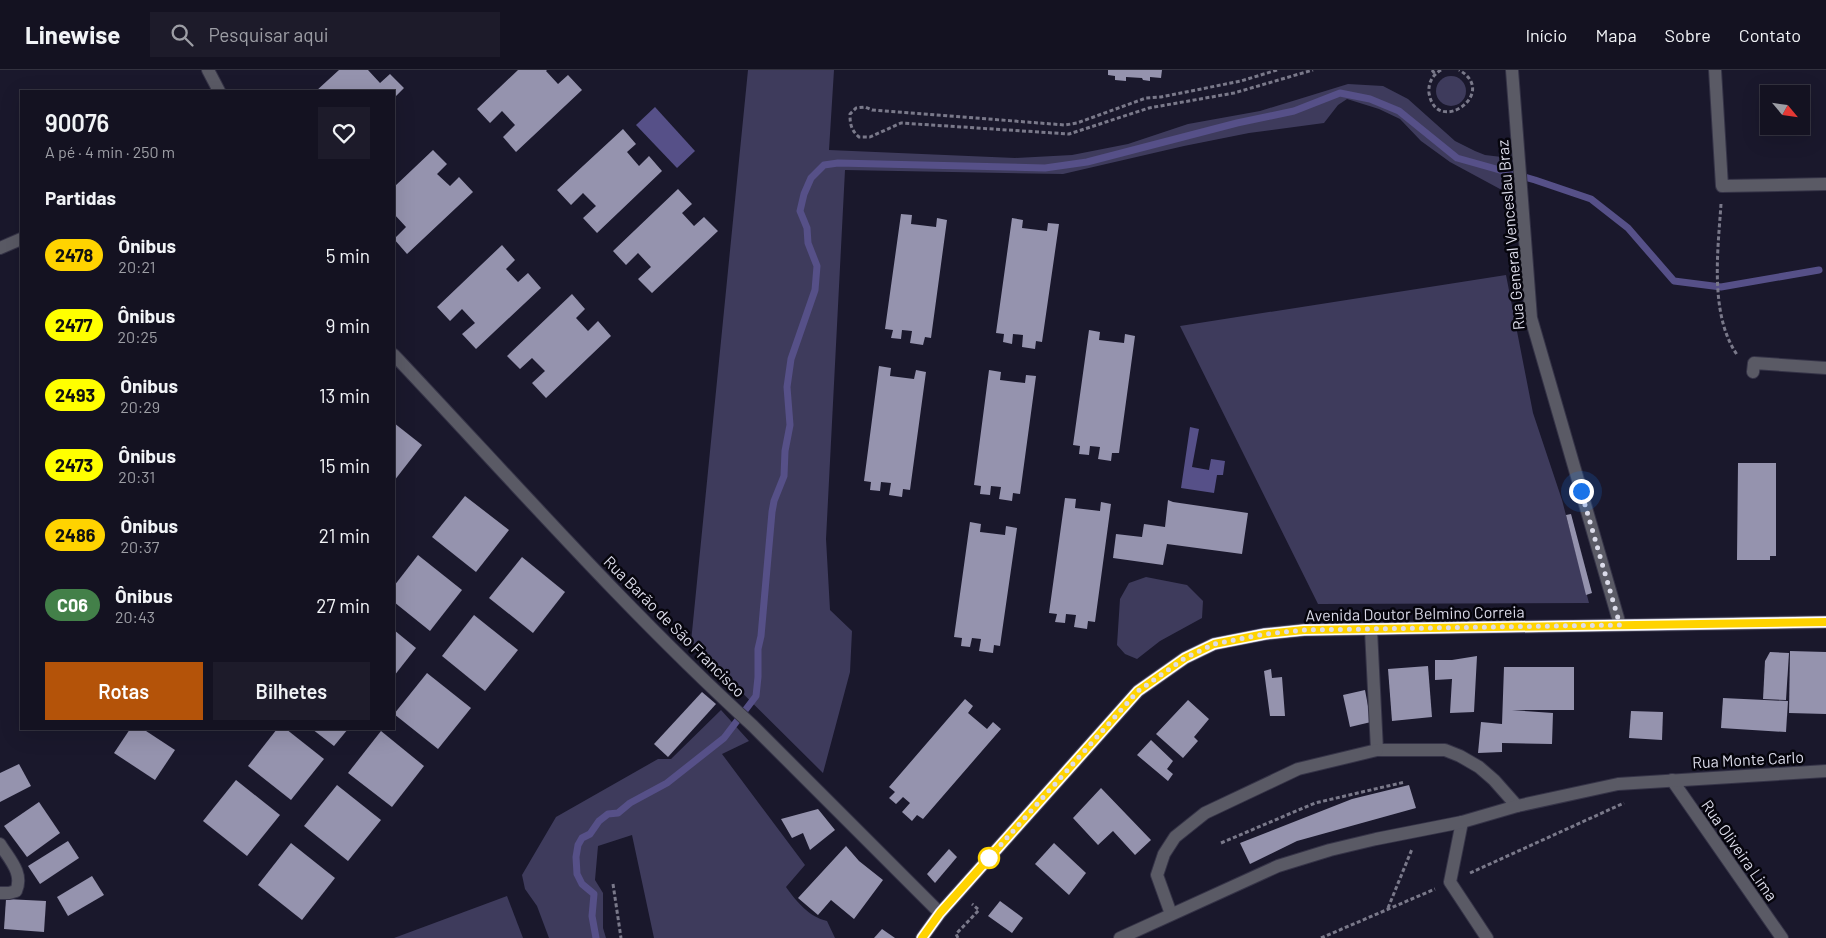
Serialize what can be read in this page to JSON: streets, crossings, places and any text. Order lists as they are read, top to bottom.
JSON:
{
  "streets": {
    "main road": ["Avenida Doutor Belmino Correia"],
    "street": [
      "Rua General Venceslau Braz",
      "Rua Barão de São Francisco",
      "Rua Monte Carlo",
      "Rua Oliveira Lima"
    ]
  },
  "crossings": [
    ["Rua General Venceslau Braz", "Avenida Doutor Belmino Correia"],
    ["Avenida Doutor Belmino Correia", "Rua Barão de São Francisco"],
    ["Rua Monte Carlo", "Rua Oliveira Lima"]
  ],
  "lines": ["bus line 2478"],
  "north": "bottom right",
  "page": {
    "header": "Linewise",
    "search": "Pesquisar aqui",
    "nav": [
      "Início",
      "Mapa",
      "Sobre",
      "Contato"
    ],
    "heading": [
      ["90076", "A pé · 4 min · 250 m"],
      "Partidas"
    ],
    "list": [
      {
        "mark": "2478",
        "name": "Ônibus",
        "note": "20:21",
        "value": "5 min"
      },
      {
        "mark": "2477",
        "name": "Ônibus",
        "note": "20:25",
        "value": "9 min"
      },
      {
        "mark": "2493",
        "name": "Ônibus",
        "note": "20:29",
        "value": "13 min"
      },
      {
        "mark": "2473",
        "name": "Ônibus",
        "note": "20:31",
        "value": "15 min"
      },
      {
        "mark": "2486",
        "name": "Ônibus",
        "note": "20:37",
        "value": "21 min"
      },
      {
        "mark": "C06",
        "name": "Ônibus",
        "note": "20:43",
        "value": "27 min"
      }
    ],
    "buttons": ["Rotas", "Bilhetes"]
  }
}
